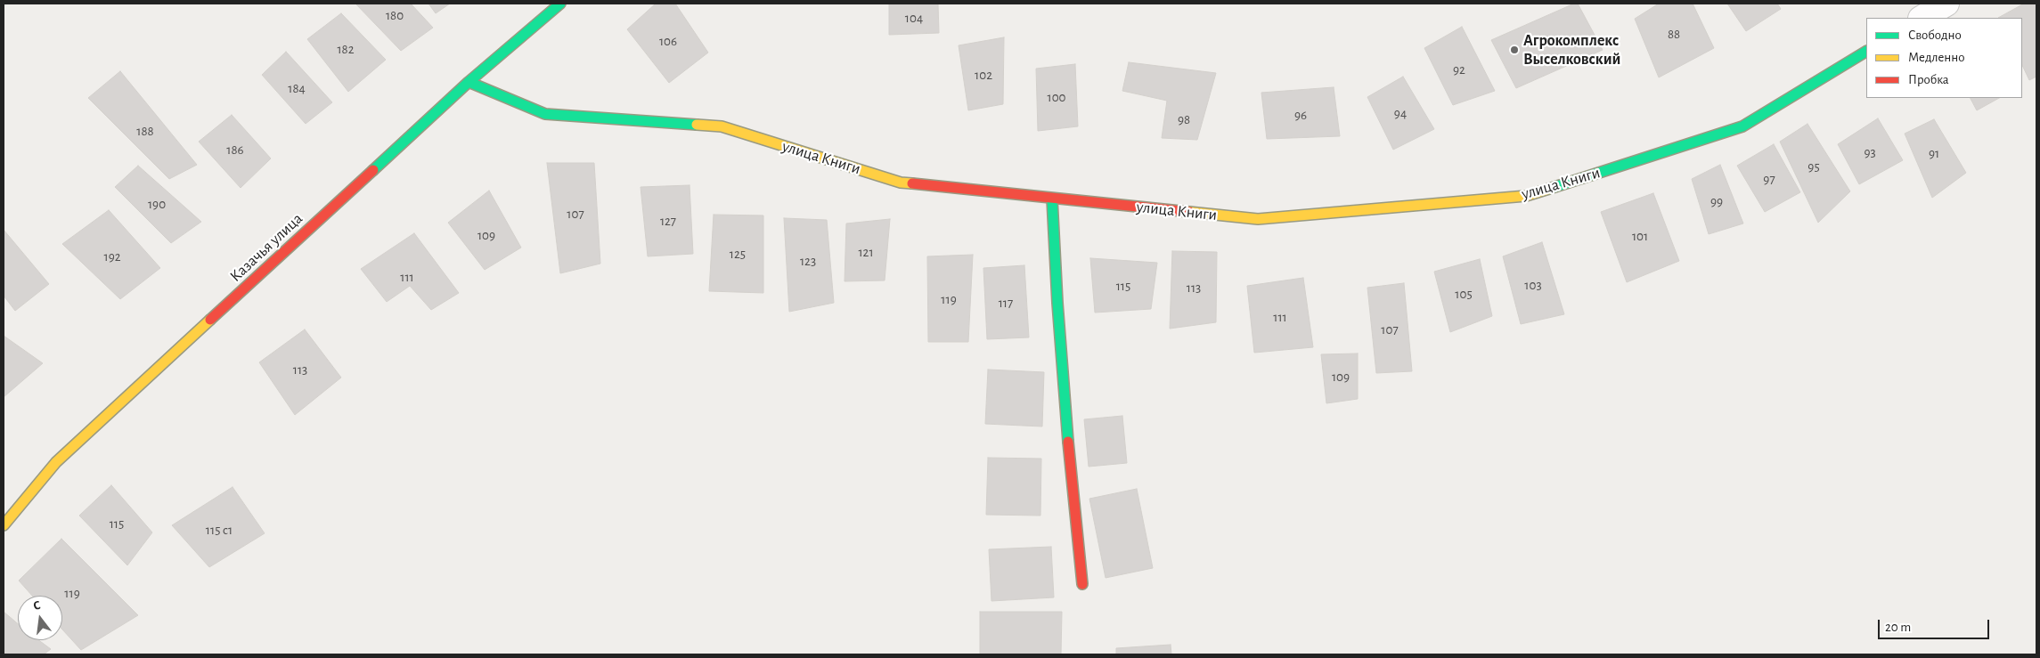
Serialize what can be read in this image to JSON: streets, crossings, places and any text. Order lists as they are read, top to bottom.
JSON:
{
  "streets": {
    "street": ["улица Книги", "Казачья улица"]
  },
  "crossings": [
    ["улица Книги", "Казачья улица"]
  ],
  "places": ["Агрокомплекс Выселковский"],
  "house_numbers": [
    "180",
    "104",
    "88",
    "106",
    "182",
    "92",
    "102",
    "184",
    "100",
    "94",
    "96",
    "98",
    "188",
    "186",
    "93",
    "91",
    "95",
    "97",
    "99",
    "190",
    "107",
    "127",
    "109",
    "101",
    "121",
    "125",
    "192",
    "123",
    "111",
    "103",
    "115",
    "113",
    "105",
    "119",
    "117",
    "111",
    "107",
    "113",
    "109",
    "115",
    "115 с1",
    "119"
  ],
  "legend": ["Свободно", "Медленно", "Пробка"],
  "scale_bar": "20 m",
  "north": "top"
}
